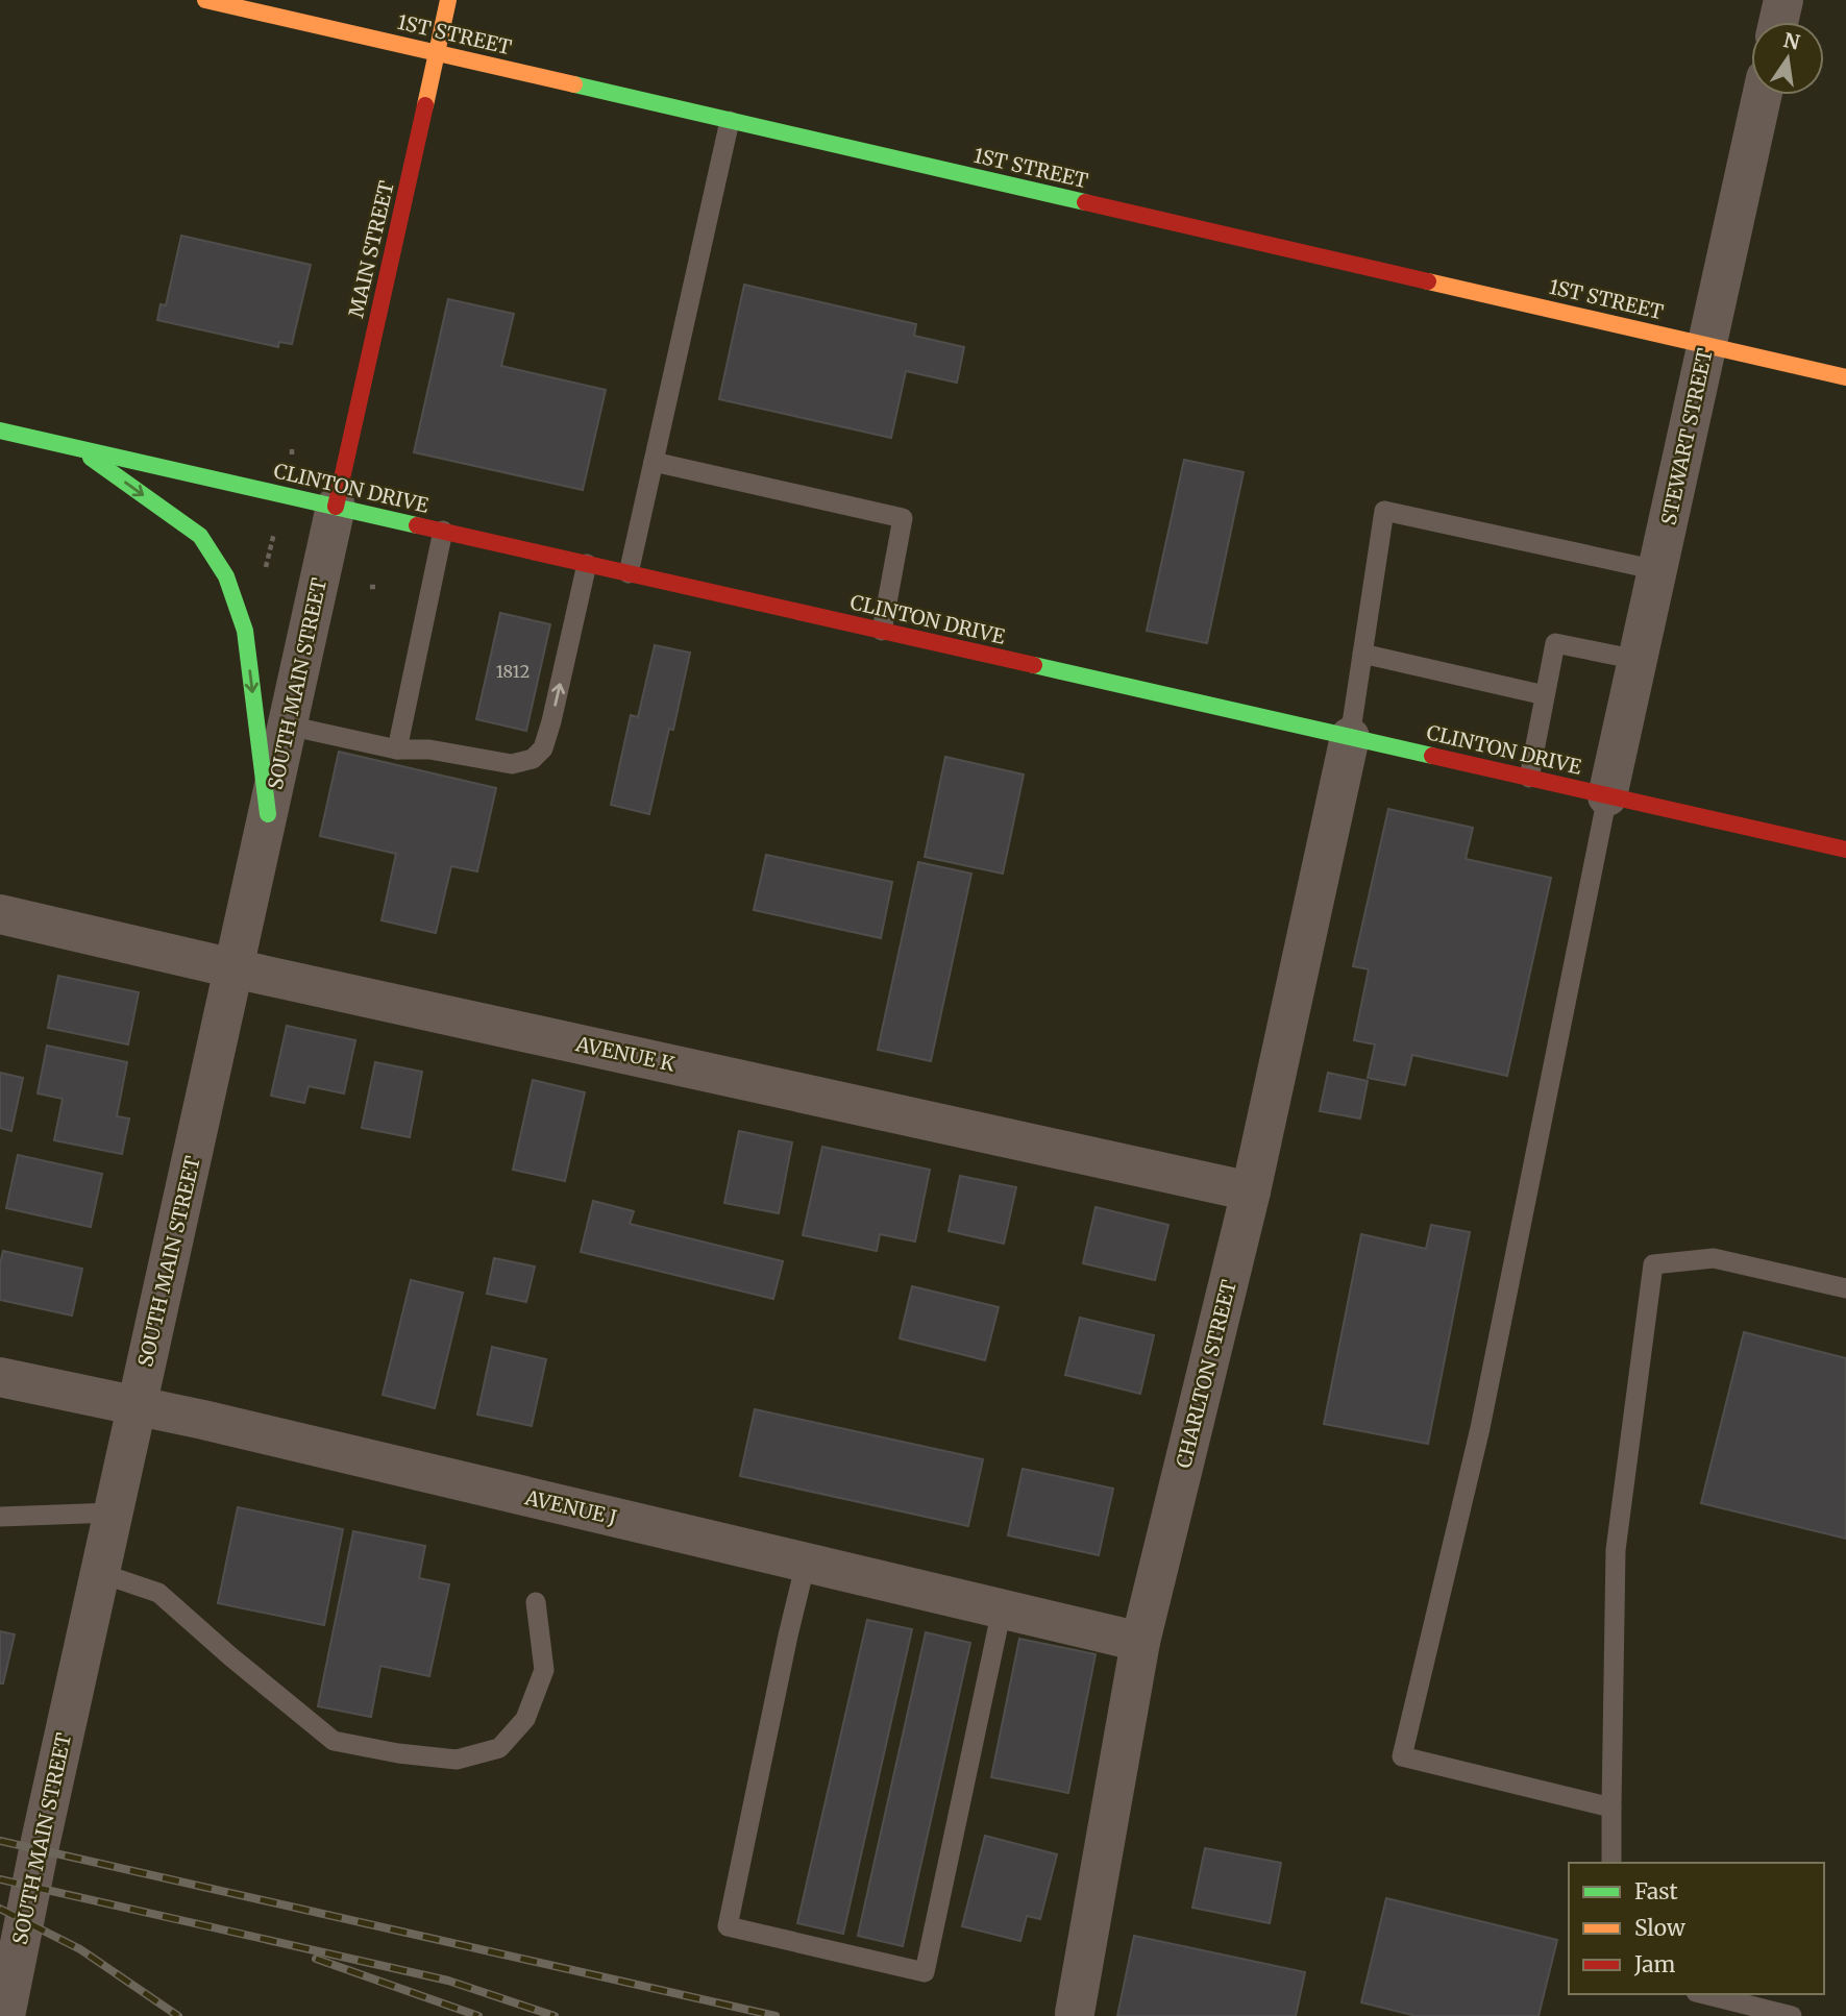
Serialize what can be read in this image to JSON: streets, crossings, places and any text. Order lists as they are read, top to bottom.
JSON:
{
  "streets": {
    "main road": ["1ST STREET", "MAIN STREET", "CLINTON DRIVE"],
    "street": [
      "STEWART STREET",
      "SOUTH MAIN STREET",
      "AVENUE K",
      "CHARLTON STREET",
      "AVENUE J"
    ]
  },
  "crossings": [
    ["1ST STREET", "MAIN STREET"],
    ["1ST STREET", "STEWART STREET"],
    ["MAIN STREET", "CLINTON DRIVE"],
    ["MAIN STREET", "SOUTH MAIN STREET"],
    ["STEWART STREET", "CLINTON DRIVE"],
    ["CLINTON DRIVE", "SOUTH MAIN STREET"],
    ["CLINTON DRIVE", "CHARLTON STREET"],
    ["SOUTH MAIN STREET", "AVENUE K"],
    ["SOUTH MAIN STREET", "AVENUE J"],
    ["AVENUE K", "CHARLTON STREET"],
    ["CHARLTON STREET", "AVENUE J"]
  ],
  "house_numbers": ["1812"],
  "legend": ["Fast", "Slow", "Jam"],
  "north": "top"
}
